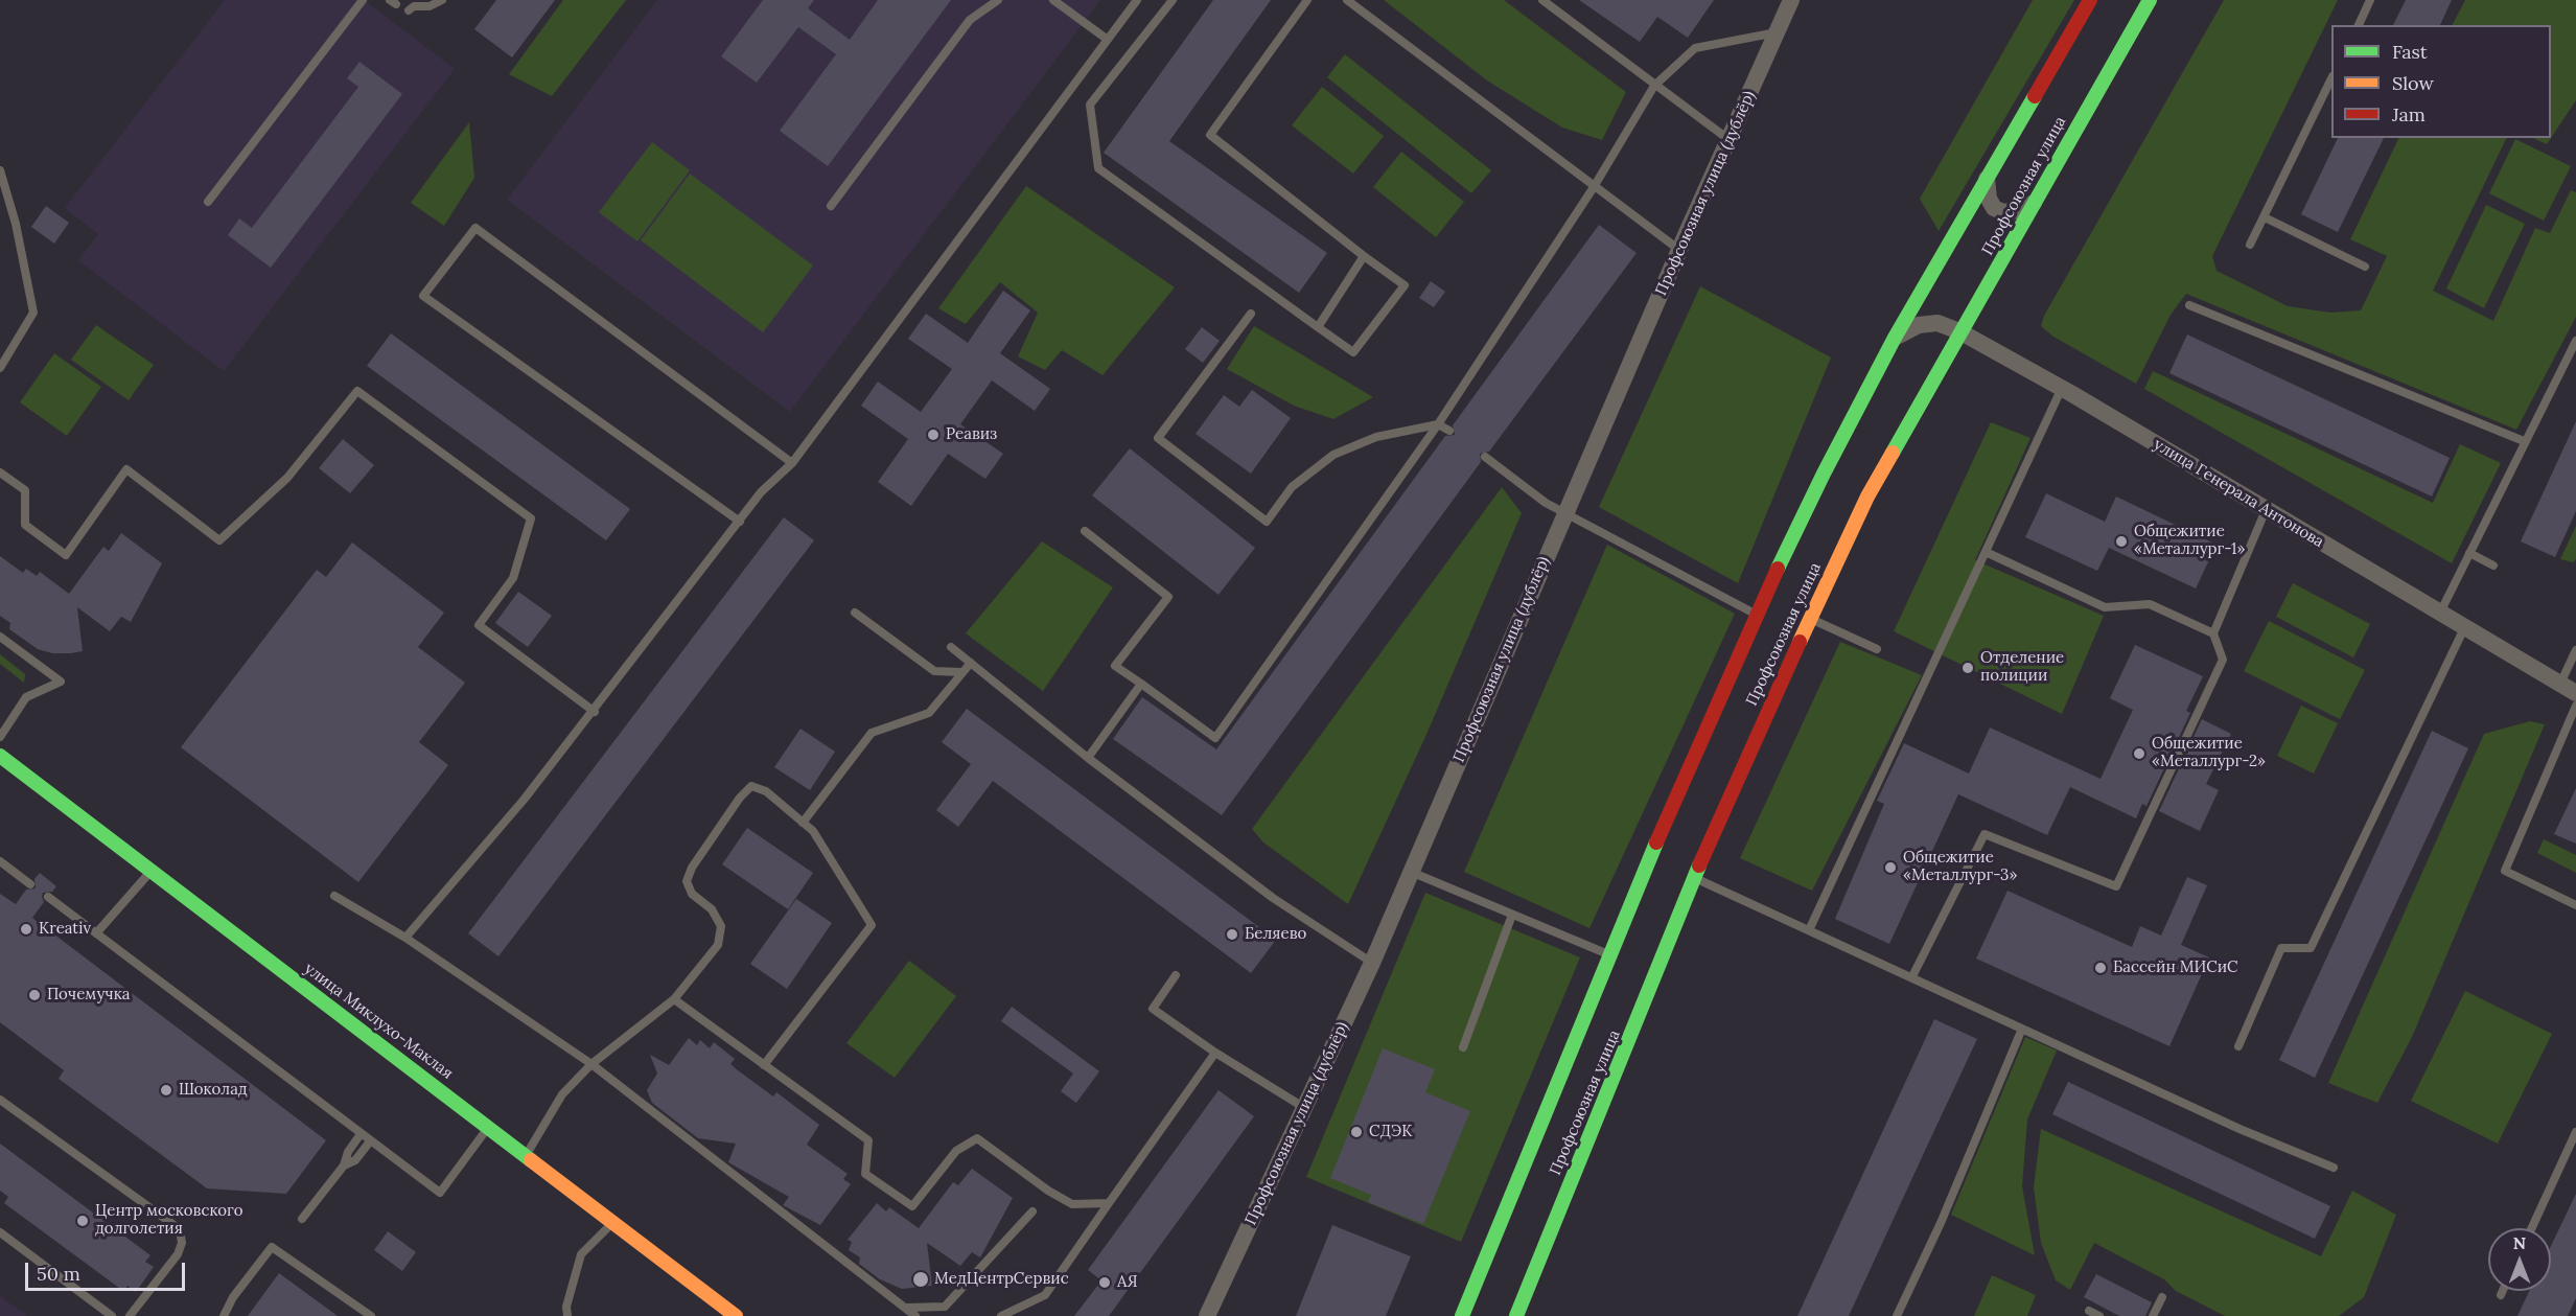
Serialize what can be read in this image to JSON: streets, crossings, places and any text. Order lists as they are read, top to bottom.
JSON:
{
  "streets": {
    "main road": ["Профсоюзная улица", "улица Миклухо-Маклая"],
    "street": ["Профсоюзная улица (дублёр)", "улица Генерала Антонова"]
  },
  "crossings": [
    ["Профсоюзная улица", "улица Генерала Антонова"]
  ],
  "places": [
    "Реавиз",
    "Общежитие «Металлург-1»",
    "Отделение полиции",
    "Общежитие «Металлург-2»",
    "Общежитие «Металлург-3»",
    "Kreativ",
    "Беляево",
    "Бассейн МИСиС",
    "Почемучка",
    "Шоколад",
    "СДЭК",
    "Центр московского долголетия",
    "МедЦентрСервис",
    "АЯ"
  ],
  "legend": ["Fast", "Slow", "Jam"],
  "scale_bar": "50 m",
  "north": "top"
}
